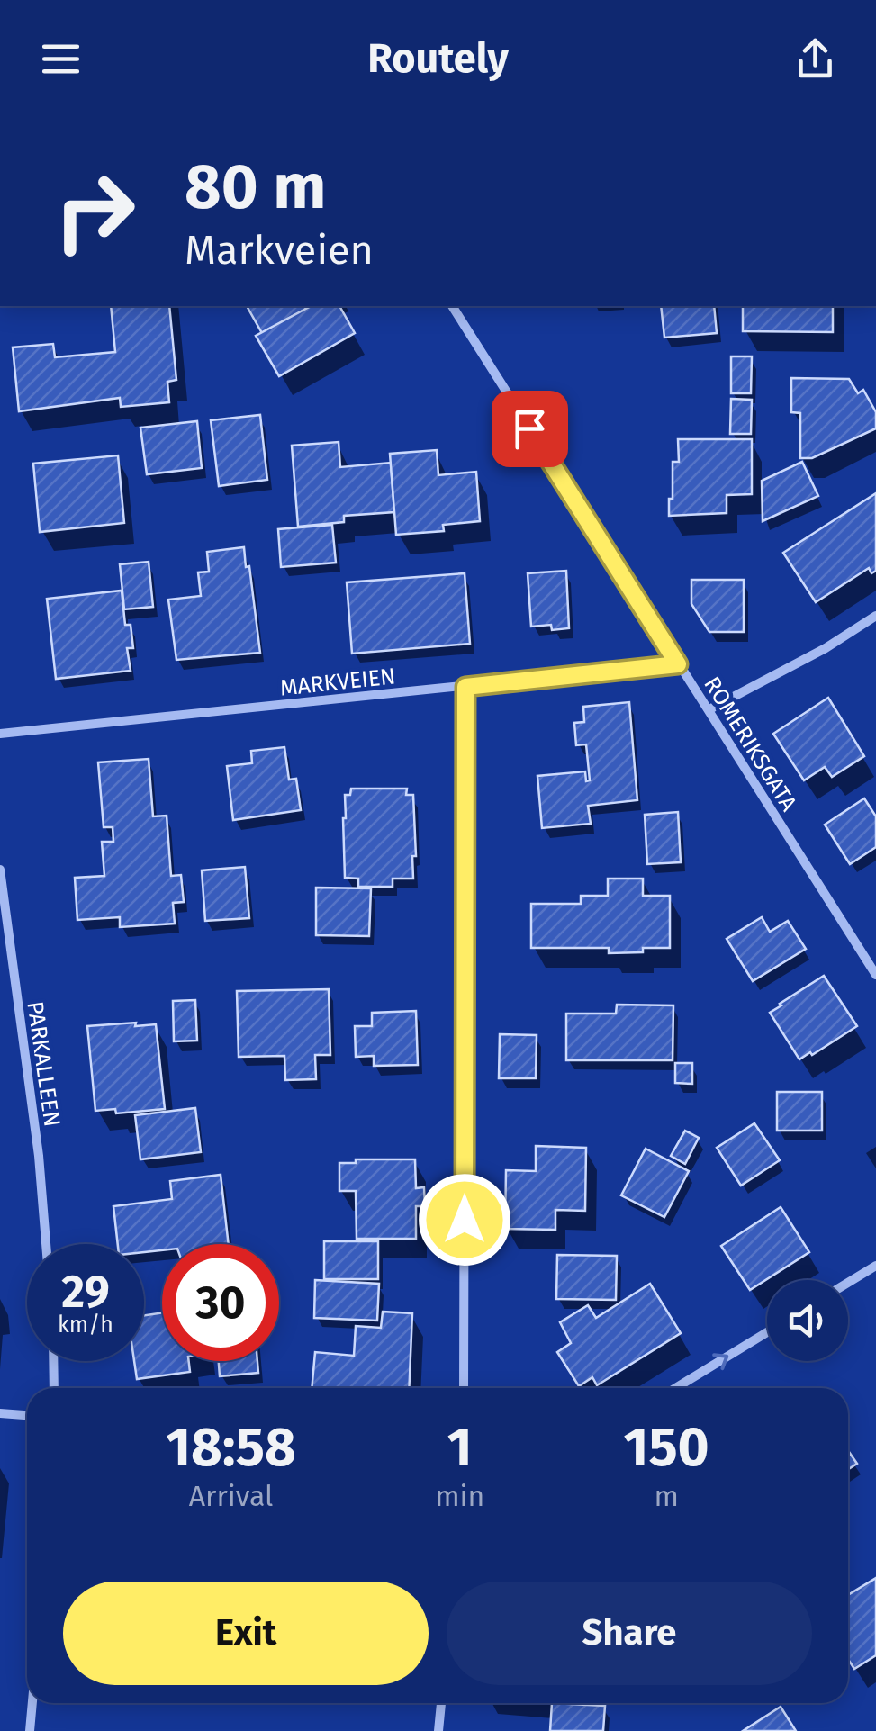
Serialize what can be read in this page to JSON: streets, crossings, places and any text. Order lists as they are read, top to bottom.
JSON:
{
  "streets": {
    "street": ["MARKVEIEN", "ROMERIKSGATA", "PARKALLEEN"]
  },
  "crossings": [
    ["MARKVEIEN", "ROMERIKSGATA"]
  ],
  "page": {
    "header": "Routely",
    "turn": ["80 m", "Markveien"],
    "speed": "29 km/h",
    "limit": "30",
    "eta": [
      "18:58",
      "Arrival",
      "1",
      "min",
      "150",
      "m"
    ],
    "buttons": ["Exit", "Share"]
  }
}
